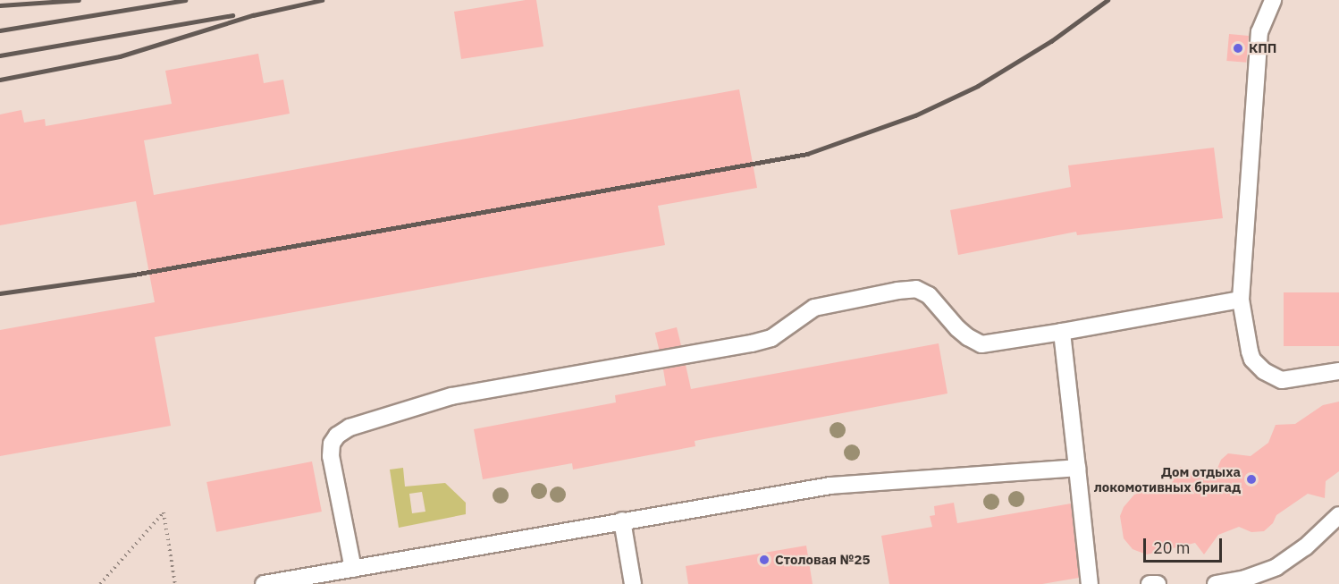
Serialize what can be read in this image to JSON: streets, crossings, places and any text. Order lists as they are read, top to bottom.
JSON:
{
  "places": ["КПП", "Дом отдыха локомотивных бригад", "Столовая №25"],
  "scale_bar": "20 m"
}
